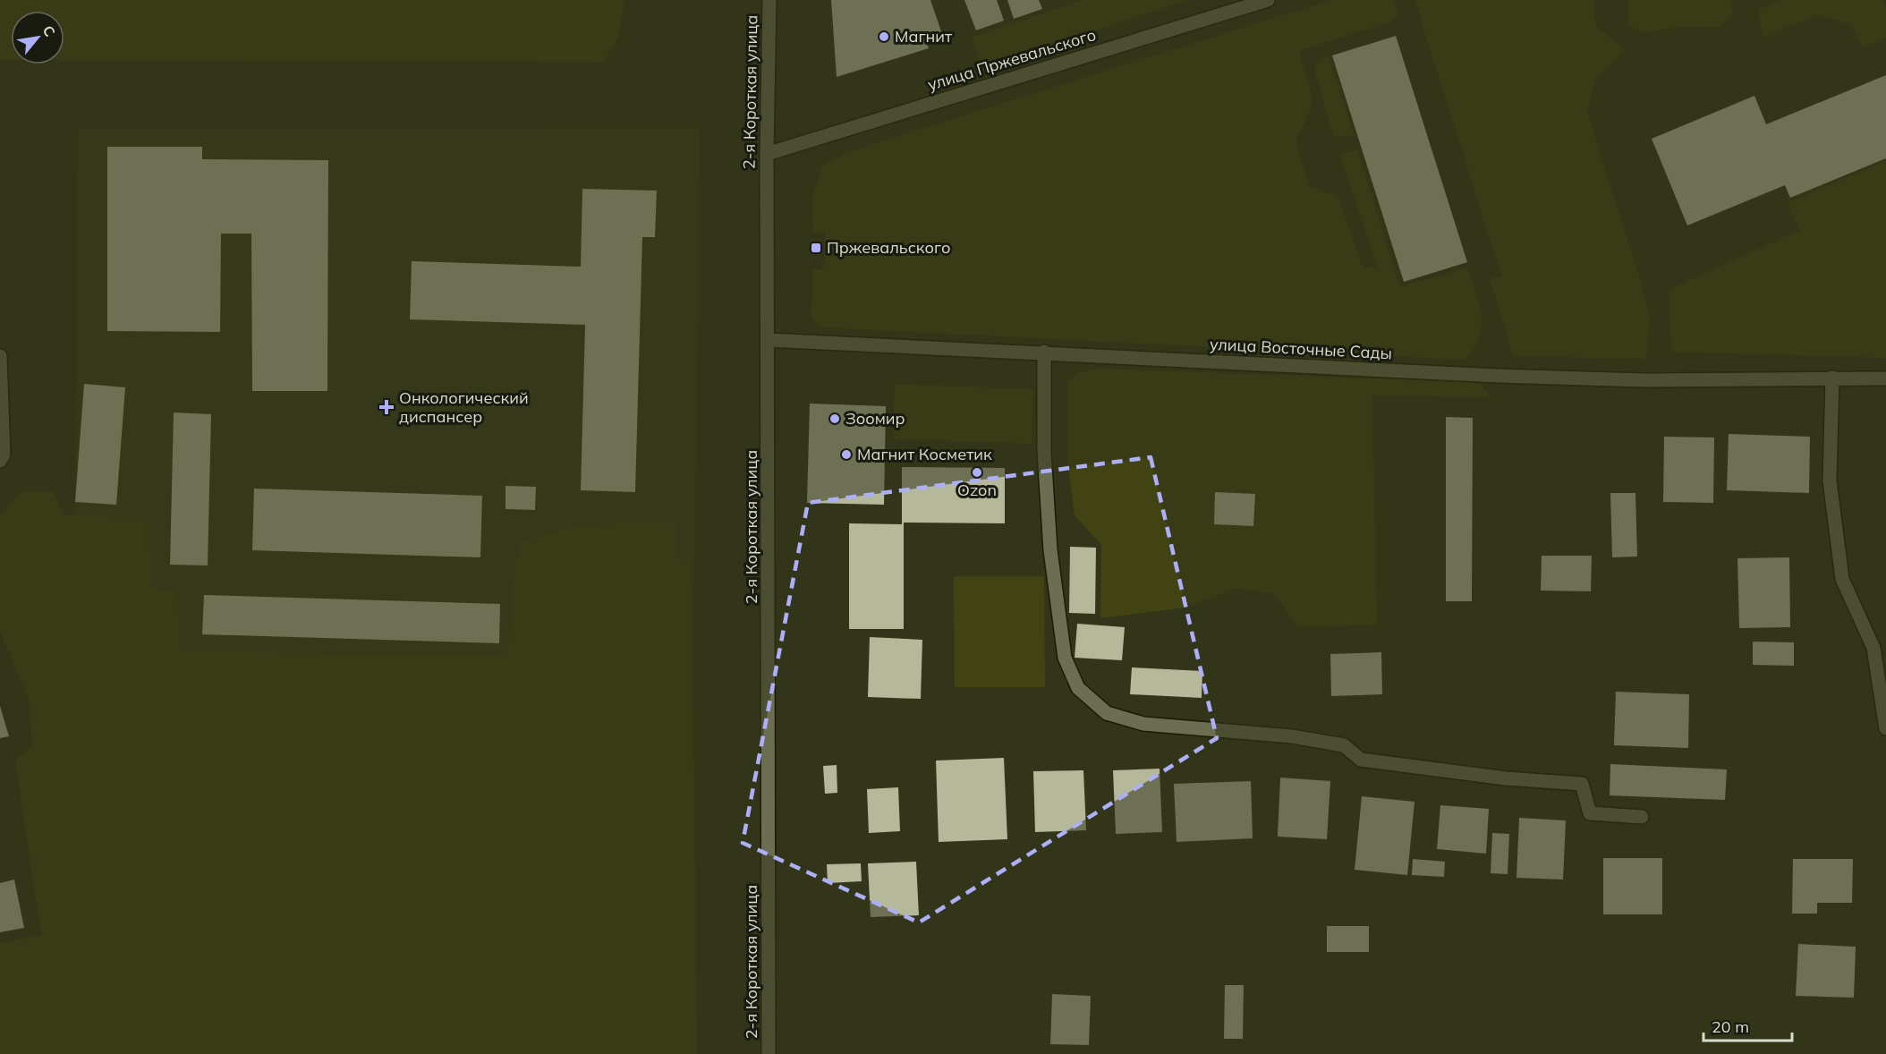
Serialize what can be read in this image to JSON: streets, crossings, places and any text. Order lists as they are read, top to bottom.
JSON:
{
  "streets": {
    "street": ["улица Пржевальского", "2-я Короткая улица", "улица Восточные Сады"]
  },
  "crossings": [
    ["улица Пржевальского", "2-я Короткая улица"],
    ["2-я Короткая улица", "улица Восточные Сады"]
  ],
  "places": {
    "other": [
      "Магнит",
      "Зоомир",
      "Магнит Косметик",
      "Ozon"
    ],
    "transit": ["Пржевальского"],
    "health": ["Онкологический диспансер"]
  },
  "scale_bar": "20 m",
  "north": "top right"
}
